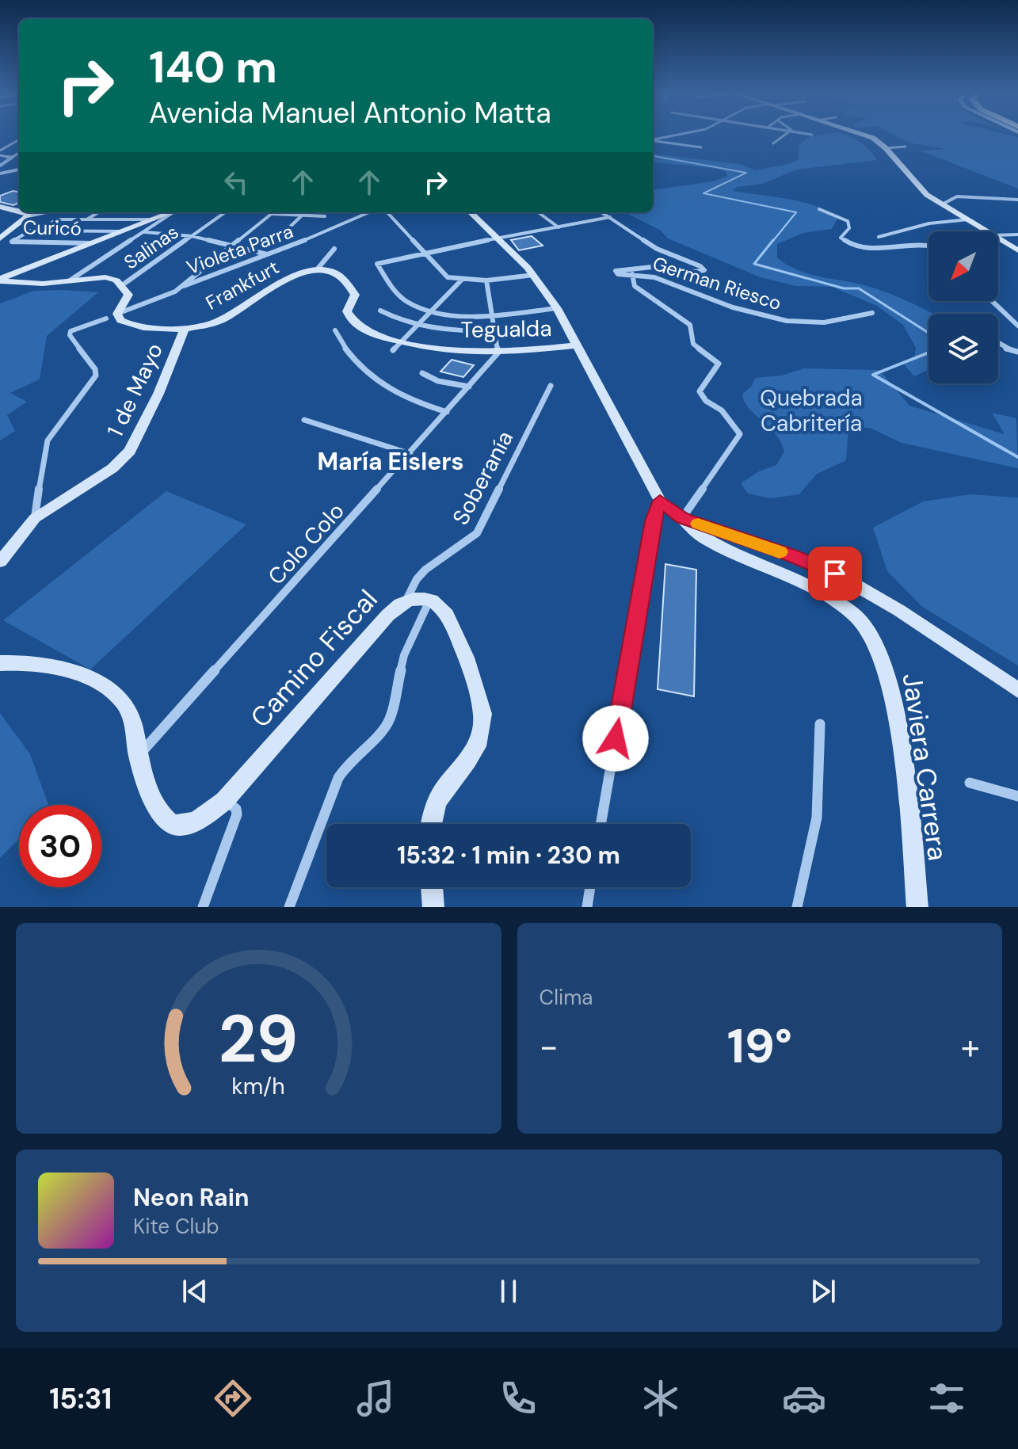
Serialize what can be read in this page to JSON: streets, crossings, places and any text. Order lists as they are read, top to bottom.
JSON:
{
  "streets": {
    "street": [
      "Curicó",
      "Salinas",
      "Violeta Parra",
      "German Riesco",
      "Frankfurt",
      "Tegualda",
      "1 de Mayo",
      "Soberanía",
      "Colo Colo",
      "Camino Fiscal",
      "Javiera Carrera"
    ]
  },
  "crossings": [
    ["Frankfurt", "1 de Mayo"],
    ["Tegualda", "Colo Colo"],
    ["Soberanía", "Camino Fiscal"],
    ["Colo Colo", "Camino Fiscal"]
  ],
  "districts": ["María Eislers"],
  "parks": ["Quebrada Cabritería"],
  "north": "bottom left",
  "page": {
    "turn": ["140 m", "Avenida Manuel Antonio Matta"],
    "limit": "30",
    "trip": "15:32 · 1 min · 230 m",
    "tile": "Clima",
    "heat": ["−", "19°", "+"],
    "song": ["Neon Rain", "Kite Club"],
    "tabs": "15:31",
    "gauge": ["29", "km/h"]
  }
}
